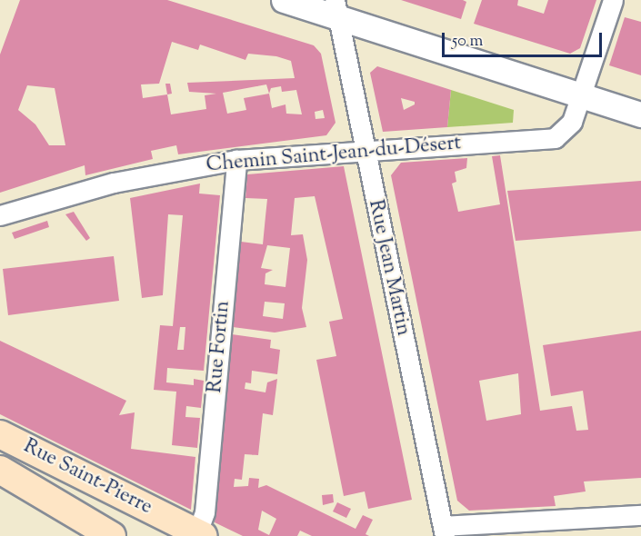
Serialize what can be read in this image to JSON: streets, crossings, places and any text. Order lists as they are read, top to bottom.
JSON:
{
  "streets": {
    "main road": ["Rue Saint-Pierre"],
    "street": ["Chemin Saint-Jean-du-Désert", "Rue Jean Martin", "Rue Fortin"]
  },
  "crossings": [
    ["Chemin Saint-Jean-du-Désert", "Rue Jean Martin"],
    ["Chemin Saint-Jean-du-Désert", "Rue Fortin"],
    ["Rue Fortin", "Rue Saint-Pierre"]
  ],
  "scale_bar": "50 m"
}
